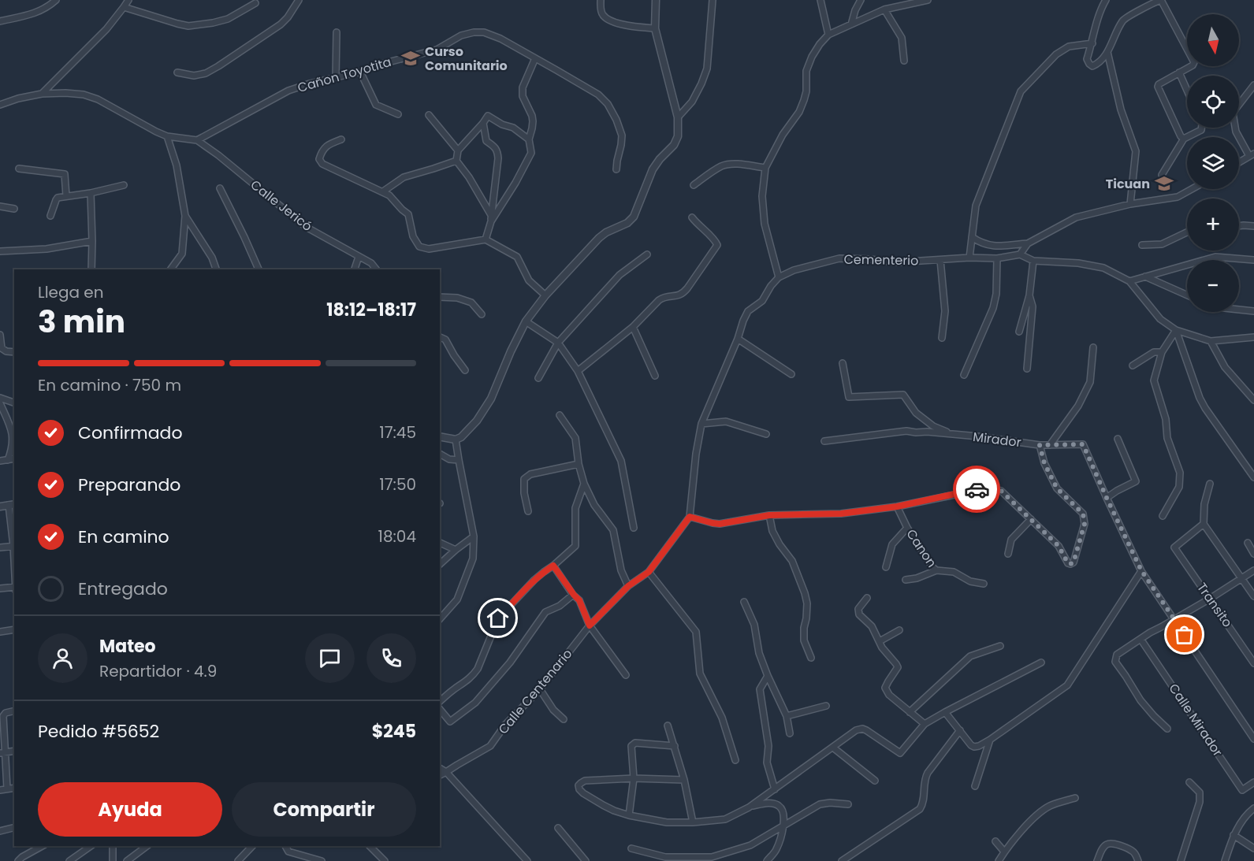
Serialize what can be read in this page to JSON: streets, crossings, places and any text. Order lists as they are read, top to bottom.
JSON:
{
  "streets": {
    "street": [
      "Cañon Toyotita",
      "Calle Jericó",
      "Cementerio",
      "Mirador",
      "Canon",
      "Transito",
      "Calle Centenario",
      "Calle Mirador"
    ]
  },
  "crossings": [
    ["Cañon Toyotita", "Calle Jericó"]
  ],
  "places": {
    "school or university": ["Curso Comunitario", "Ticuan"]
  },
  "north": "bottom",
  "page": {
    "map_buttons": ["+", "−"],
    "heading": ["3 min", "Llega en", "18:12–18:17"],
    "panel": [
      "Mateo",
      "Repartidor · 4.9",
      "Pedido #5652",
      "$245"
    ],
    "bar": "En camino · 750 m",
    "list": [
      ["Confirmado", "17:45"],
      ["Preparando", "17:50"],
      ["En camino", "18:04"],
      "Entregado"
    ],
    "buttons": ["Ayuda", "Compartir"]
  }
}
